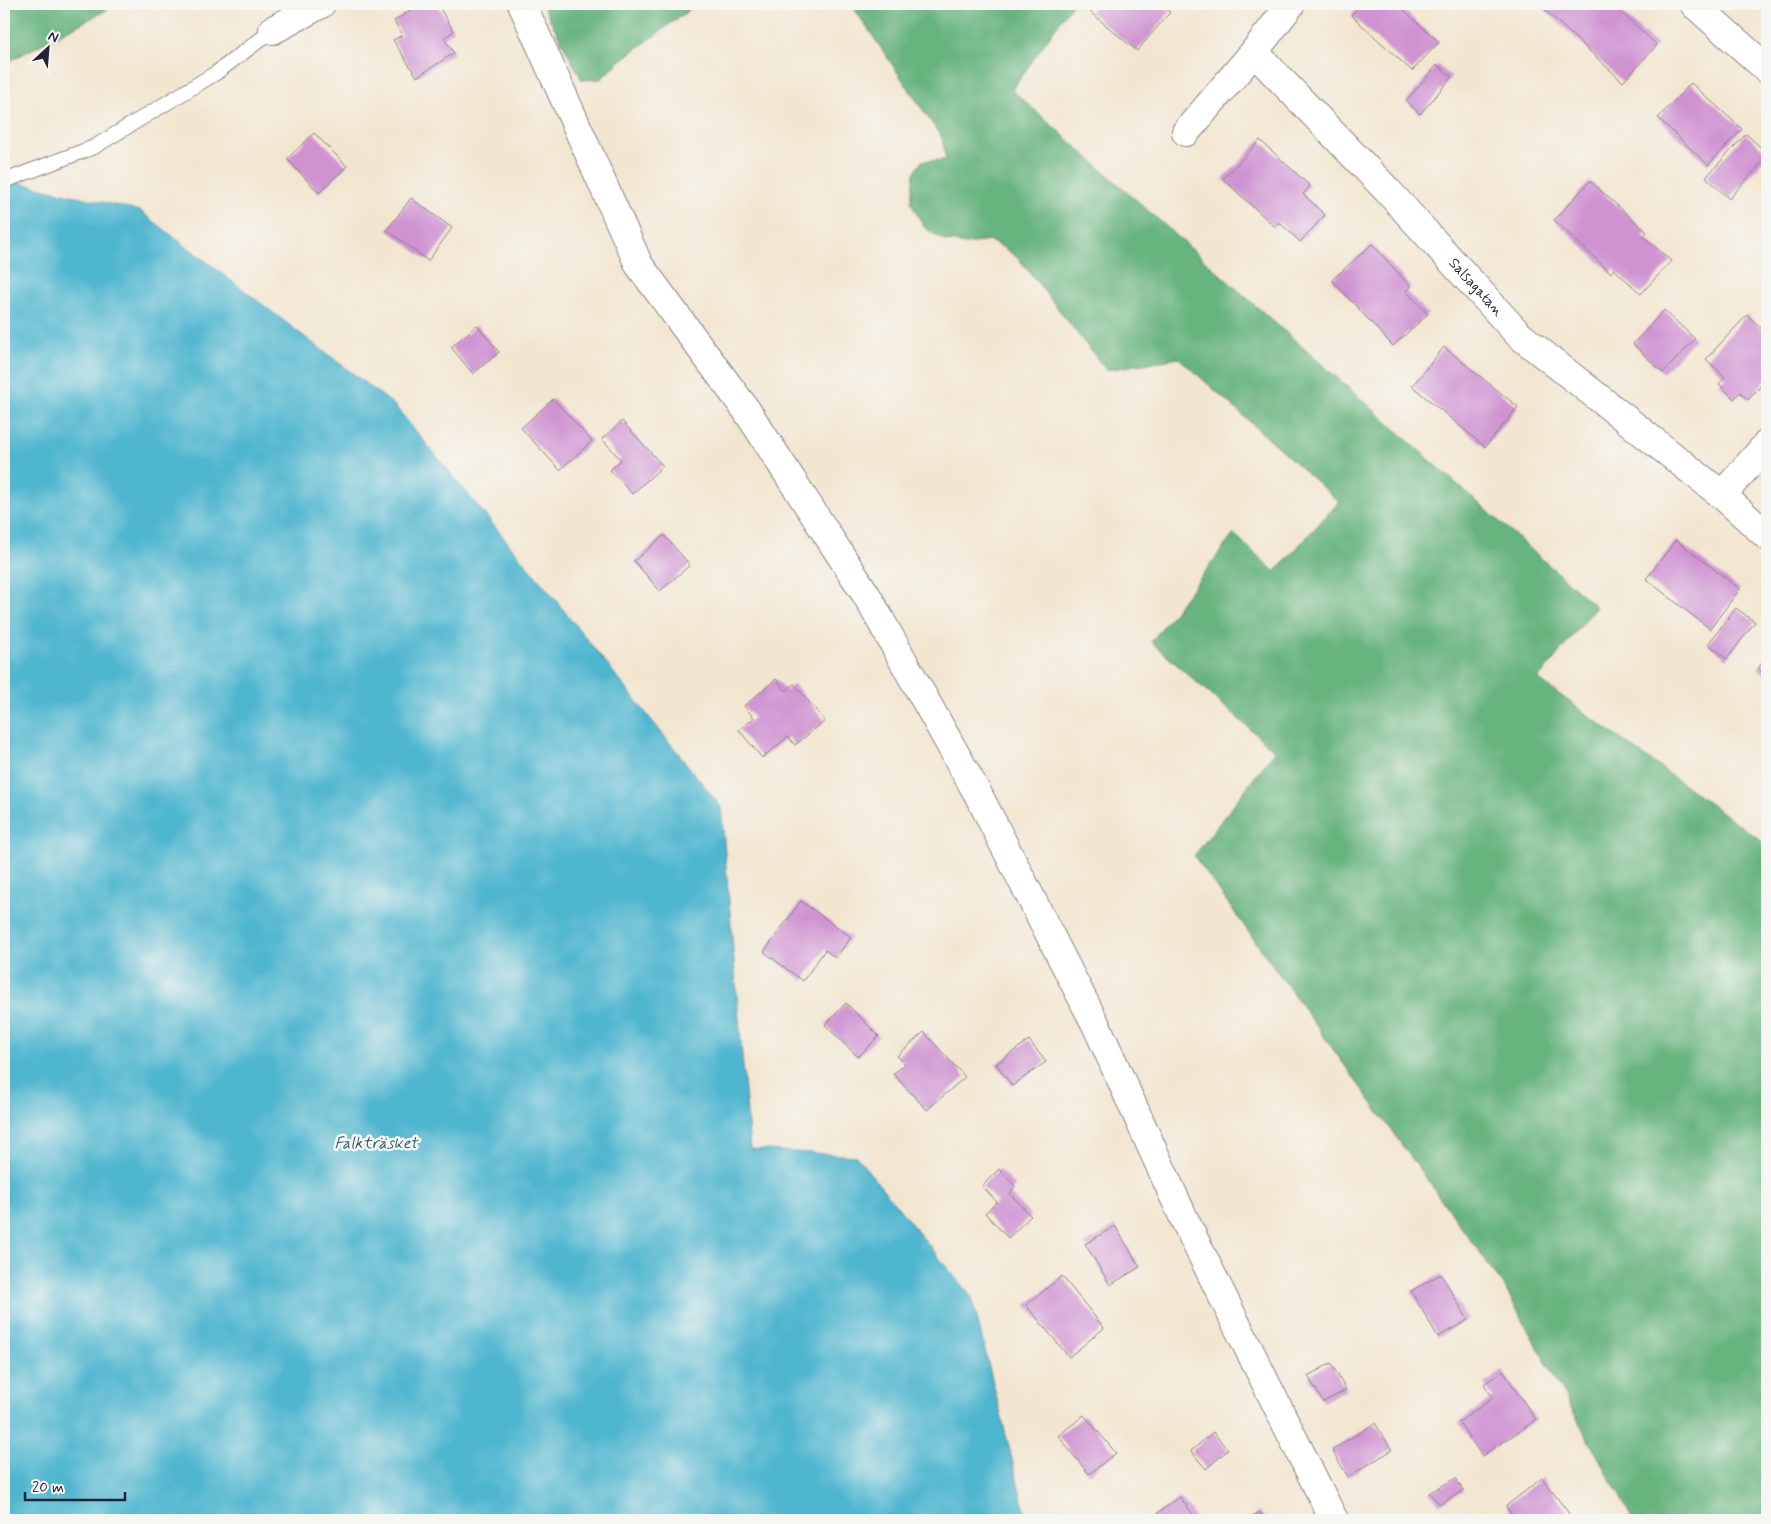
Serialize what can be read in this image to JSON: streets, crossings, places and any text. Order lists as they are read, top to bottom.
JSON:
{
  "streets": {
    "street": ["Salsagatan"]
  },
  "water": ["Falkträsket"],
  "scale_bar": "20 m",
  "north": "top right"
}
